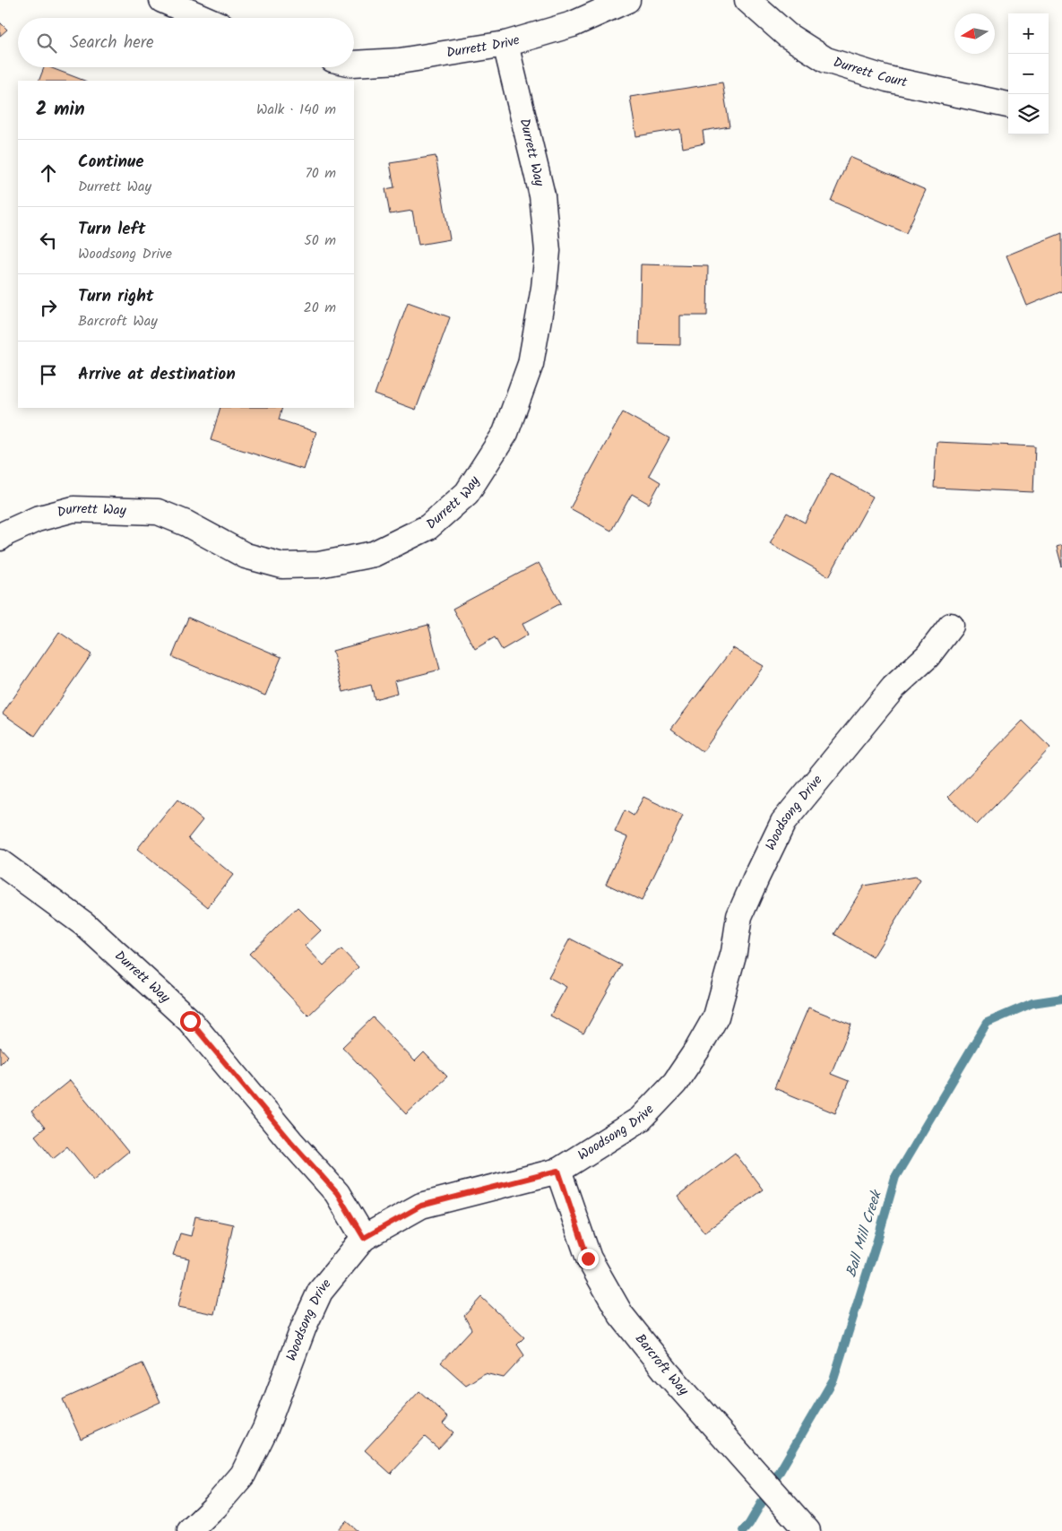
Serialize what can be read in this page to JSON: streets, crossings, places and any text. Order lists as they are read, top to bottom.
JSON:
{
  "streets": {
    "street": [
      "Durrett Drive",
      "Durrett Court",
      "Durrett Way",
      "Woodsong Drive",
      "Barcroft Way"
    ]
  },
  "crossings": [
    ["Durrett Drive", "Durrett Way"],
    ["Durrett Way", "Woodsong Drive"],
    ["Woodsong Drive", "Barcroft Way"]
  ],
  "water": ["Ball Mill Creek"],
  "north": "left",
  "page": {
    "map_buttons": ["+", "−"],
    "search": "Search here",
    "heading": ["2 min", "Walk · 140 m"],
    "list": [
      ["Continue", "Durrett Way", "70 m"],
      ["Turn left", "Woodsong Drive", "50 m"],
      ["Turn right", "Barcroft Way", "20 m"],
      "Arrive at destination"
    ]
  }
}
